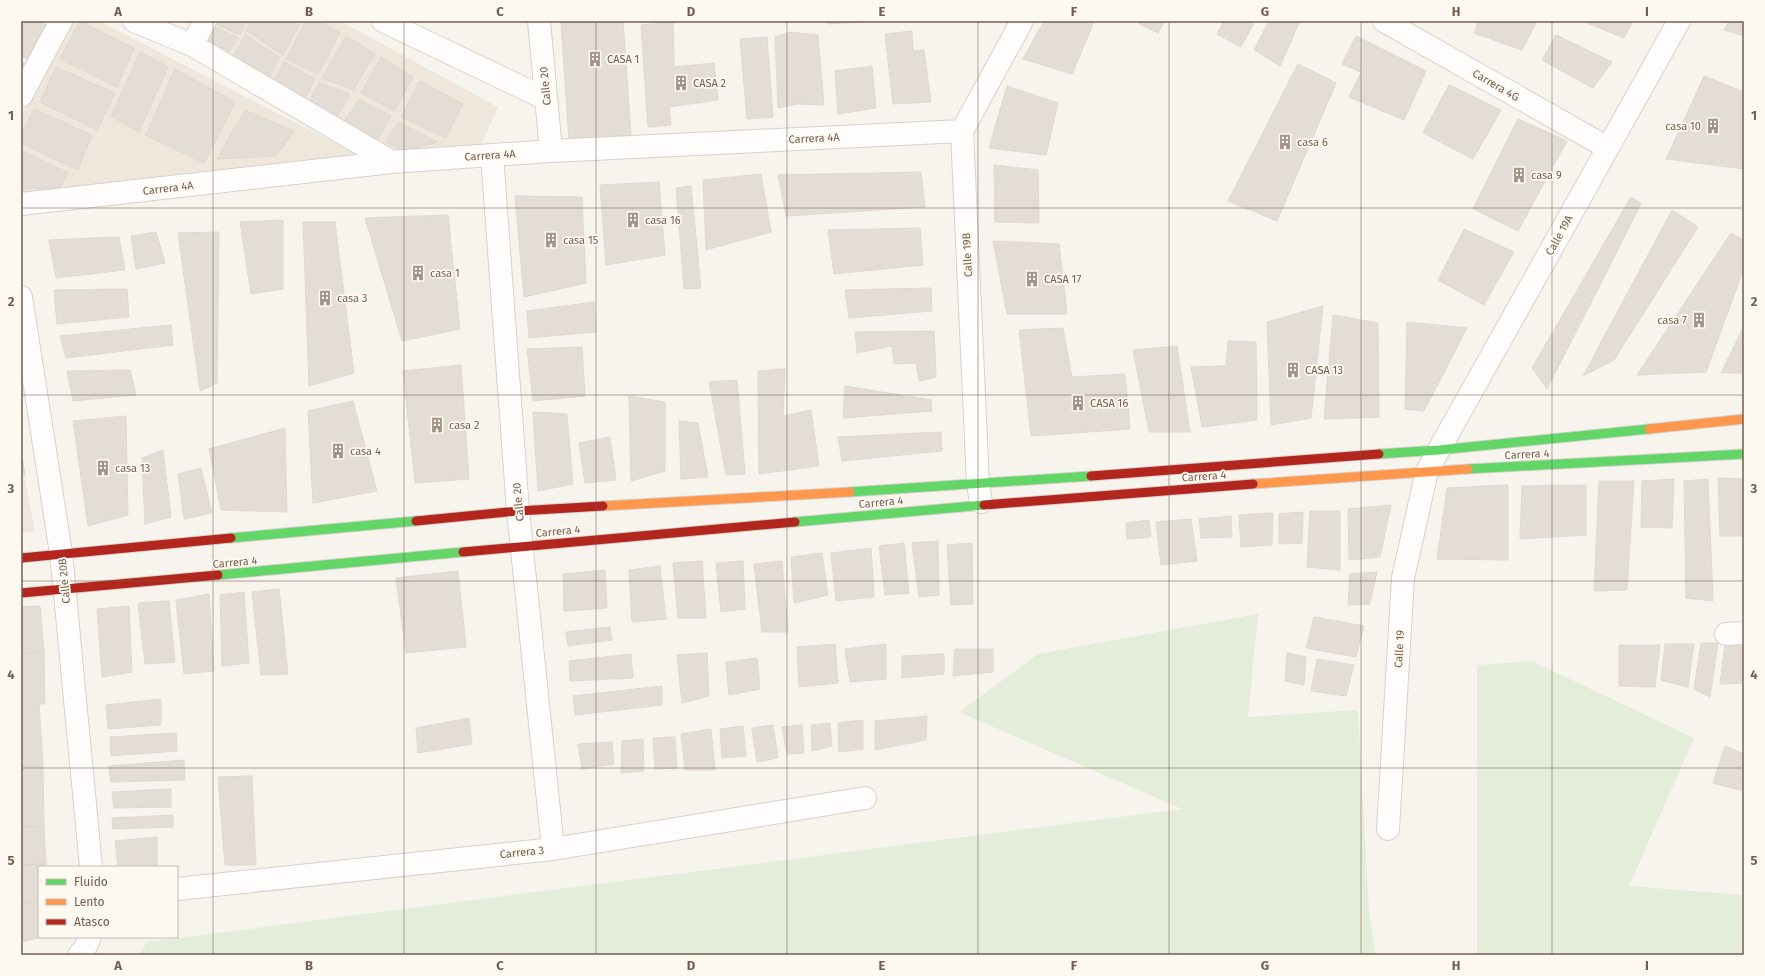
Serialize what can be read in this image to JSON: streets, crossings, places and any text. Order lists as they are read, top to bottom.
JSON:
{
  "streets": {
    "main road": ["Carrera 4"],
    "street": [
      "Carrera 4G",
      "Calle 20",
      "Carrera 4A",
      "Calle 19A",
      "Calle 19B",
      "Calle 20B",
      "Calle 19",
      "Carrera 3"
    ]
  },
  "crossings": [
    ["Carrera 4G", "Calle 19A"],
    ["Calle 20", "Carrera 4A"],
    ["Calle 20", "Carrera 4"],
    ["Calle 20", "Carrera 3"],
    ["Carrera 4A", "Calle 19B"],
    ["Calle 19A", "Carrera 4"],
    ["Calle 19A", "Calle 19"],
    ["Calle 19B", "Carrera 4"],
    ["Carrera 4", "Calle 20B"],
    ["Carrera 4", "Calle 19"]
  ],
  "places": {
    "building": [
      "CASA 1",
      "CASA 2",
      "casa 10",
      "casa 6",
      "casa 9",
      "casa 16",
      "casa 15",
      "casa 1",
      "CASA 17",
      "casa 3",
      "casa 7",
      "CASA 13",
      "CASA 16",
      "casa 2",
      "casa 4",
      "casa 13"
    ]
  },
  "legend": ["Fluido", "Lento", "Atasco"],
  "grid": {
    "columns": [
      "A",
      "B",
      "C",
      "D",
      "E",
      "F",
      "G",
      "H",
      "I"
    ],
    "rows": [
      "1",
      "2",
      "3",
      "4",
      "5"
    ]
  }
}
